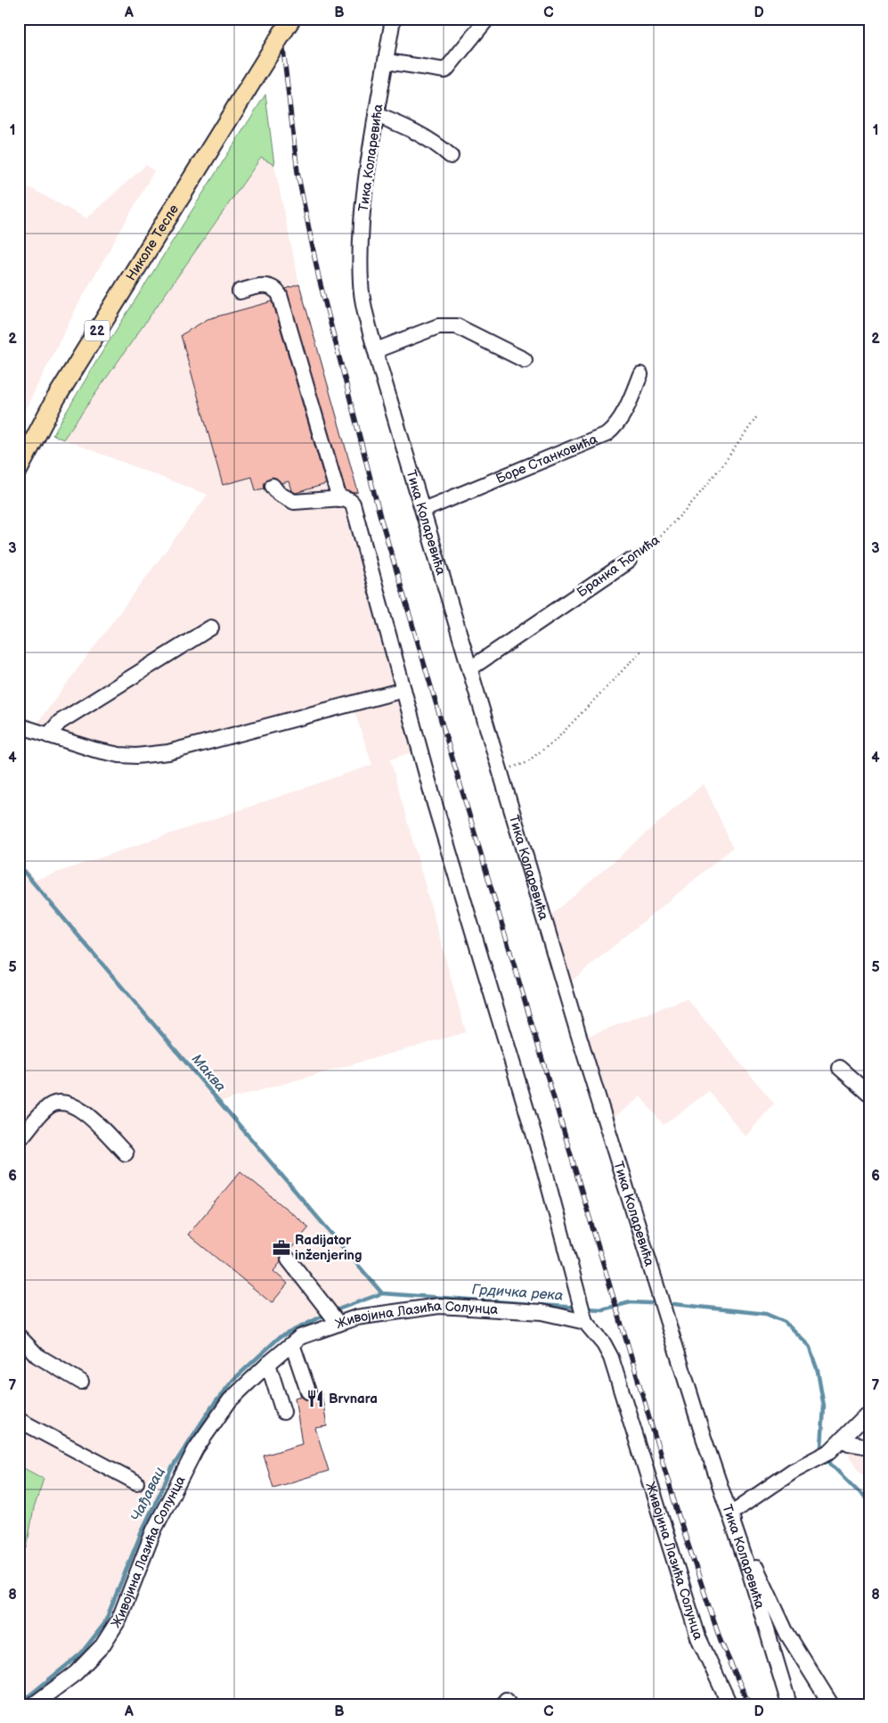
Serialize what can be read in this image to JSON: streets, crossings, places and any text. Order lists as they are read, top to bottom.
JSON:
{
  "streets": {
    "main road": ["Николе Тесле", "22"],
    "street": [
      "Тика Коларевића",
      "Боре Станковића",
      "Бранка Ћопића",
      "Живојина Лазића Солунца"
    ]
  },
  "crossings": [
    ["Тика Коларевића", "Боре Станковића"],
    ["Тика Коларевића", "Бранка Ћопића"]
  ],
  "water": ["Маква", "Грдичка река", "Чађавац"],
  "places": {
    "office": ["Radijator inženjering"],
    "restaurant": ["Brvnara"]
  },
  "grid": {
    "columns": [
      "A",
      "B",
      "C",
      "D"
    ],
    "rows": [
      "1",
      "2",
      "3",
      "4",
      "5",
      "6",
      "7",
      "8"
    ]
  }
}
